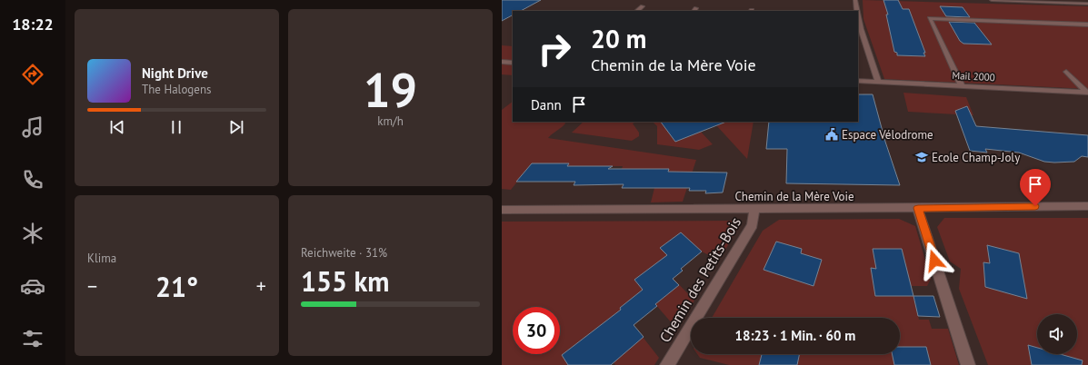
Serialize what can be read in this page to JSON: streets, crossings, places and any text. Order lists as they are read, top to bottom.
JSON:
{
  "streets": {
    "street": ["Mail 2000", "Chemin de la Mère Voie", "Chemin des Petits-Bois"]
  },
  "crossings": [
    ["Chemin de la Mère Voie", "Chemin des Petits-Bois"]
  ],
  "places": {
    "public building": ["Espace Vélodrome"],
    "school or university": ["Ecole Champ-Joly"]
  },
  "page": {
    "tabs": "18:22",
    "tile": [
      ["19", "km/h"],
      "Klima",
      ["Reichweite · 31%", "155 km"]
    ],
    "turn": ["20 m", "Chemin de la Mère Voie"],
    "song": ["Night Drive", "The Halogens"],
    "then": "Dann",
    "heat": ["−", "21°", "+"],
    "limit": "30",
    "trip": "18:23 · 1 Min. · 60 m"
  }
}
